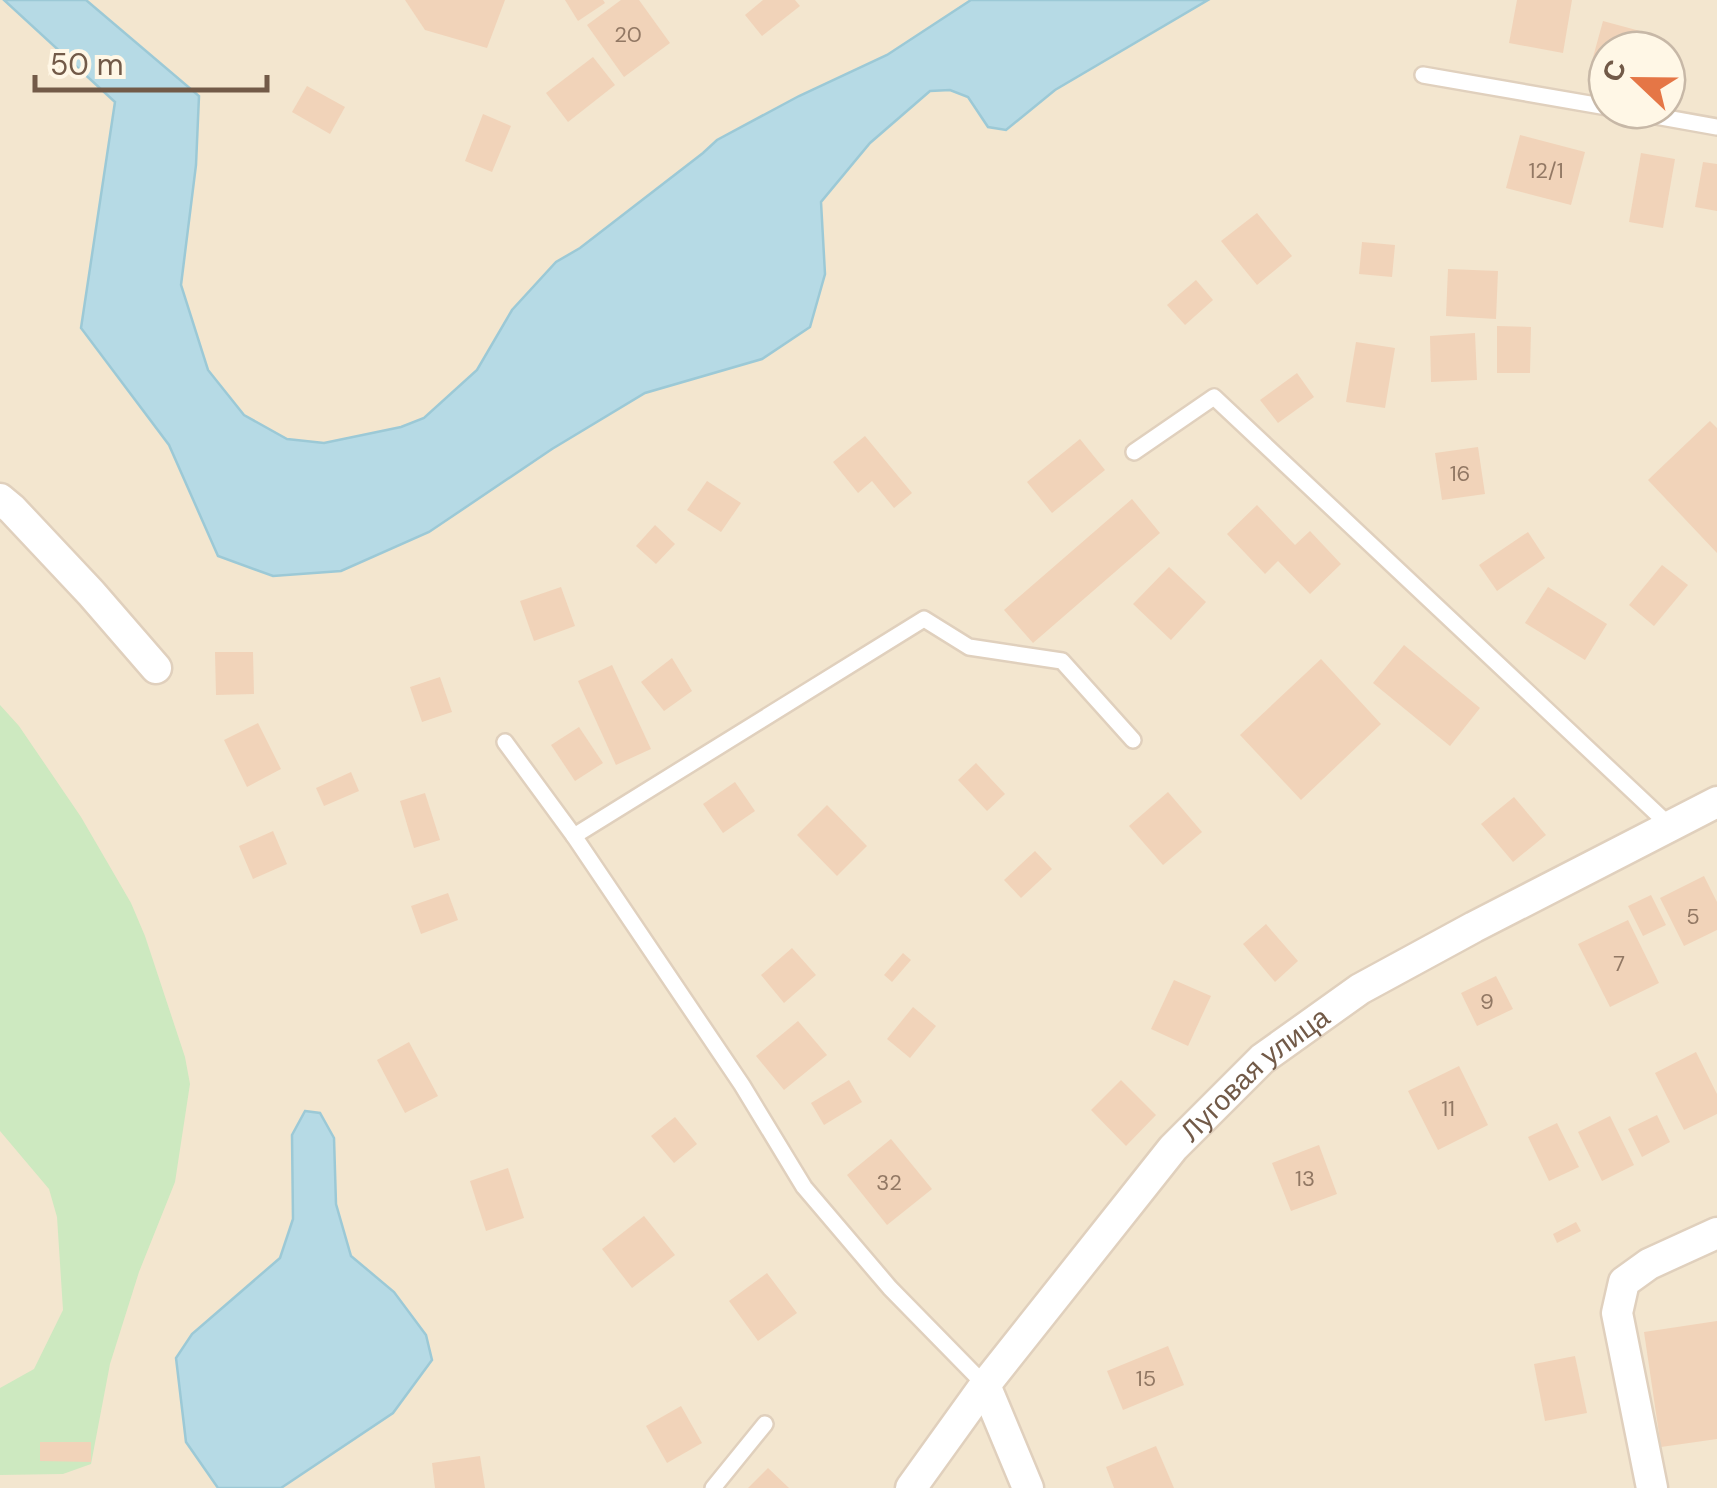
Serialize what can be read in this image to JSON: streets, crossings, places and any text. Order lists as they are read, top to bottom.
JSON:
{
  "streets": {
    "street": ["Луговая улица"]
  },
  "house_numbers": [
    "20",
    "12/1",
    "16",
    "5",
    "7",
    "9",
    "11",
    "13",
    "32",
    "15"
  ],
  "scale_bar": "50 m",
  "north": "left"
}
